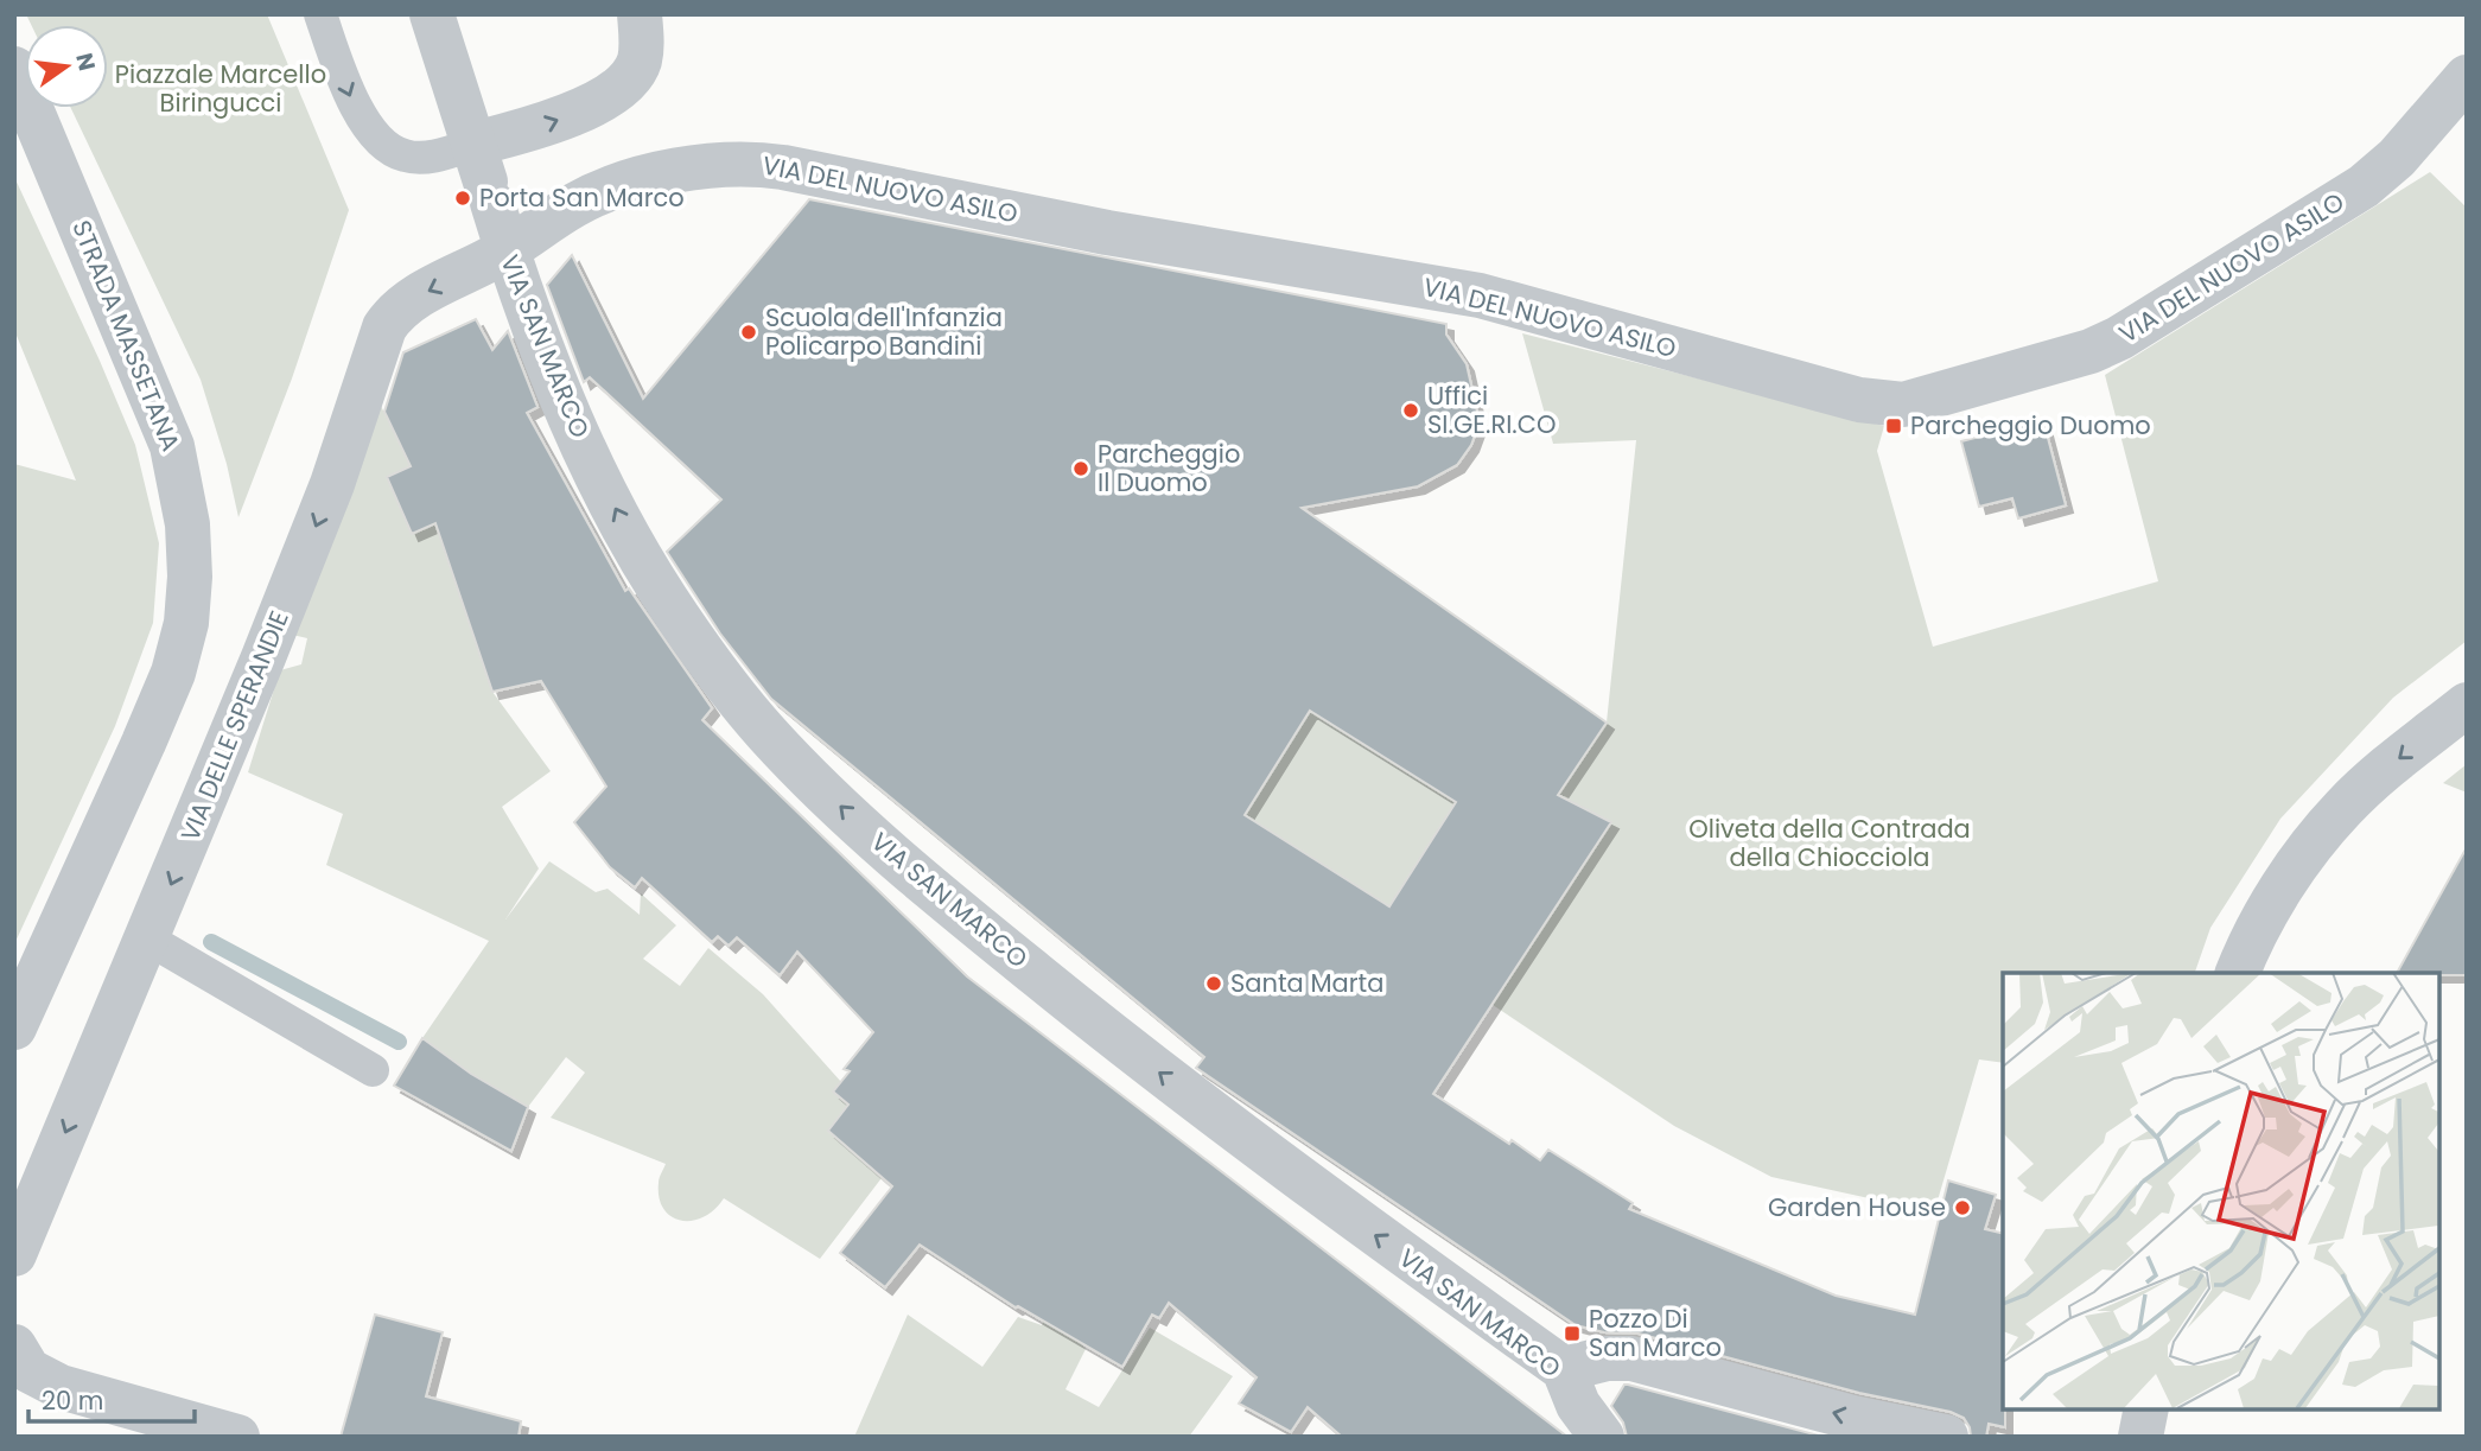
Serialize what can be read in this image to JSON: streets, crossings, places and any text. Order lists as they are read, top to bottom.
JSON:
{
  "streets": {
    "street": [
      "VIA DEL NUOVO ASILO",
      "STRADA MASSETANA",
      "VIA SAN MARCO",
      "VIA DELLE SPERANDIE"
    ]
  },
  "crossings": [
    ["VIA DEL NUOVO ASILO", "VIA SAN MARCO"],
    ["VIA DEL NUOVO ASILO", "VIA DELLE SPERANDIE"],
    ["VIA SAN MARCO", "VIA DELLE SPERANDIE"]
  ],
  "one_way": ["VIA SAN MARCO", "VIA DELLE SPERANDIE"],
  "parks": ["Piazzale Marcello Biringucci", "Oliveta della Contrada della Chiocciola"],
  "places": {
    "other": [
      "Porta San Marco",
      "Scuola dell'Infanzia Policarpo Bandini",
      "Uffici SI.GE.RI.CO",
      "Parcheggio Il Duomo",
      "Santa Marta",
      "Garden House"
    ],
    "transit": ["Parcheggio Duomo", "Pozzo Di San Marco"]
  },
  "scale_bar": "20 m",
  "north": "right"
}
